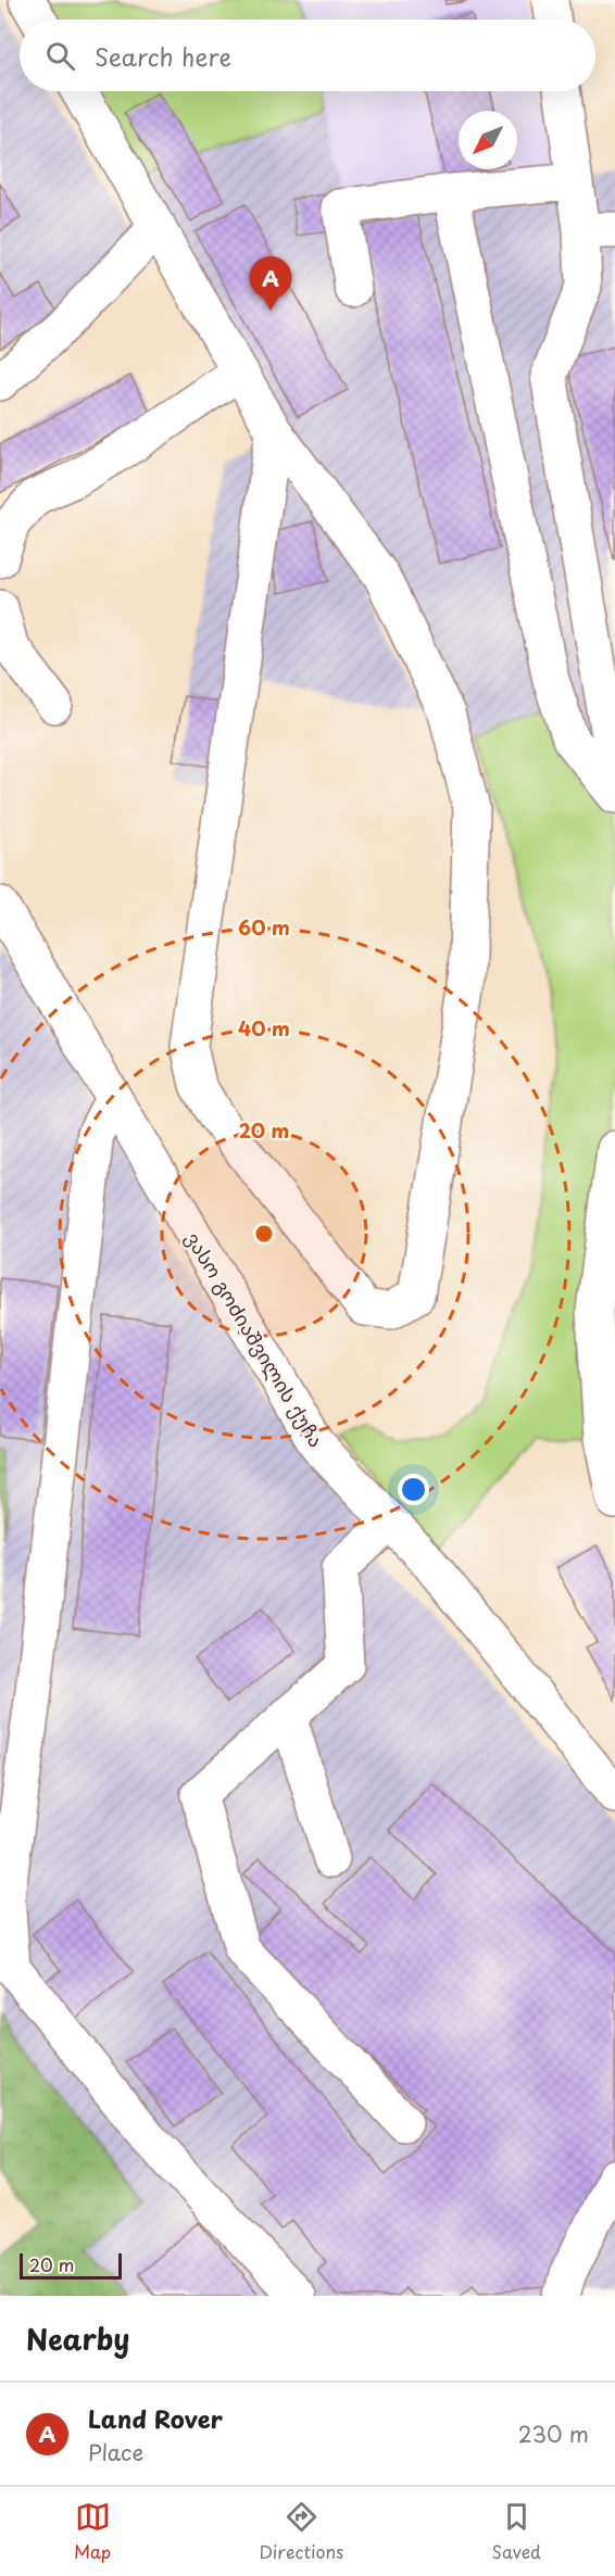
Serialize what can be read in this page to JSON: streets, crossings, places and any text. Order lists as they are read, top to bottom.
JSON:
{
  "streets": {
    "street": ["ვასო გოძიაშვილის ქუჩა"]
  },
  "scale_bar": "20 m",
  "north": "bottom left",
  "page": {
    "search": "Search here",
    "pins": "A",
    "scale": "20 m",
    "heading": "Nearby",
    "list": [
      {
        "mark": "A",
        "name": "Land Rover",
        "note": "Place",
        "value": "230 m"
      }
    ],
    "nav": ["Map", "Directions", "Saved"]
  },
  "rings": ["60 m", "40 m", "20 m"]
}
